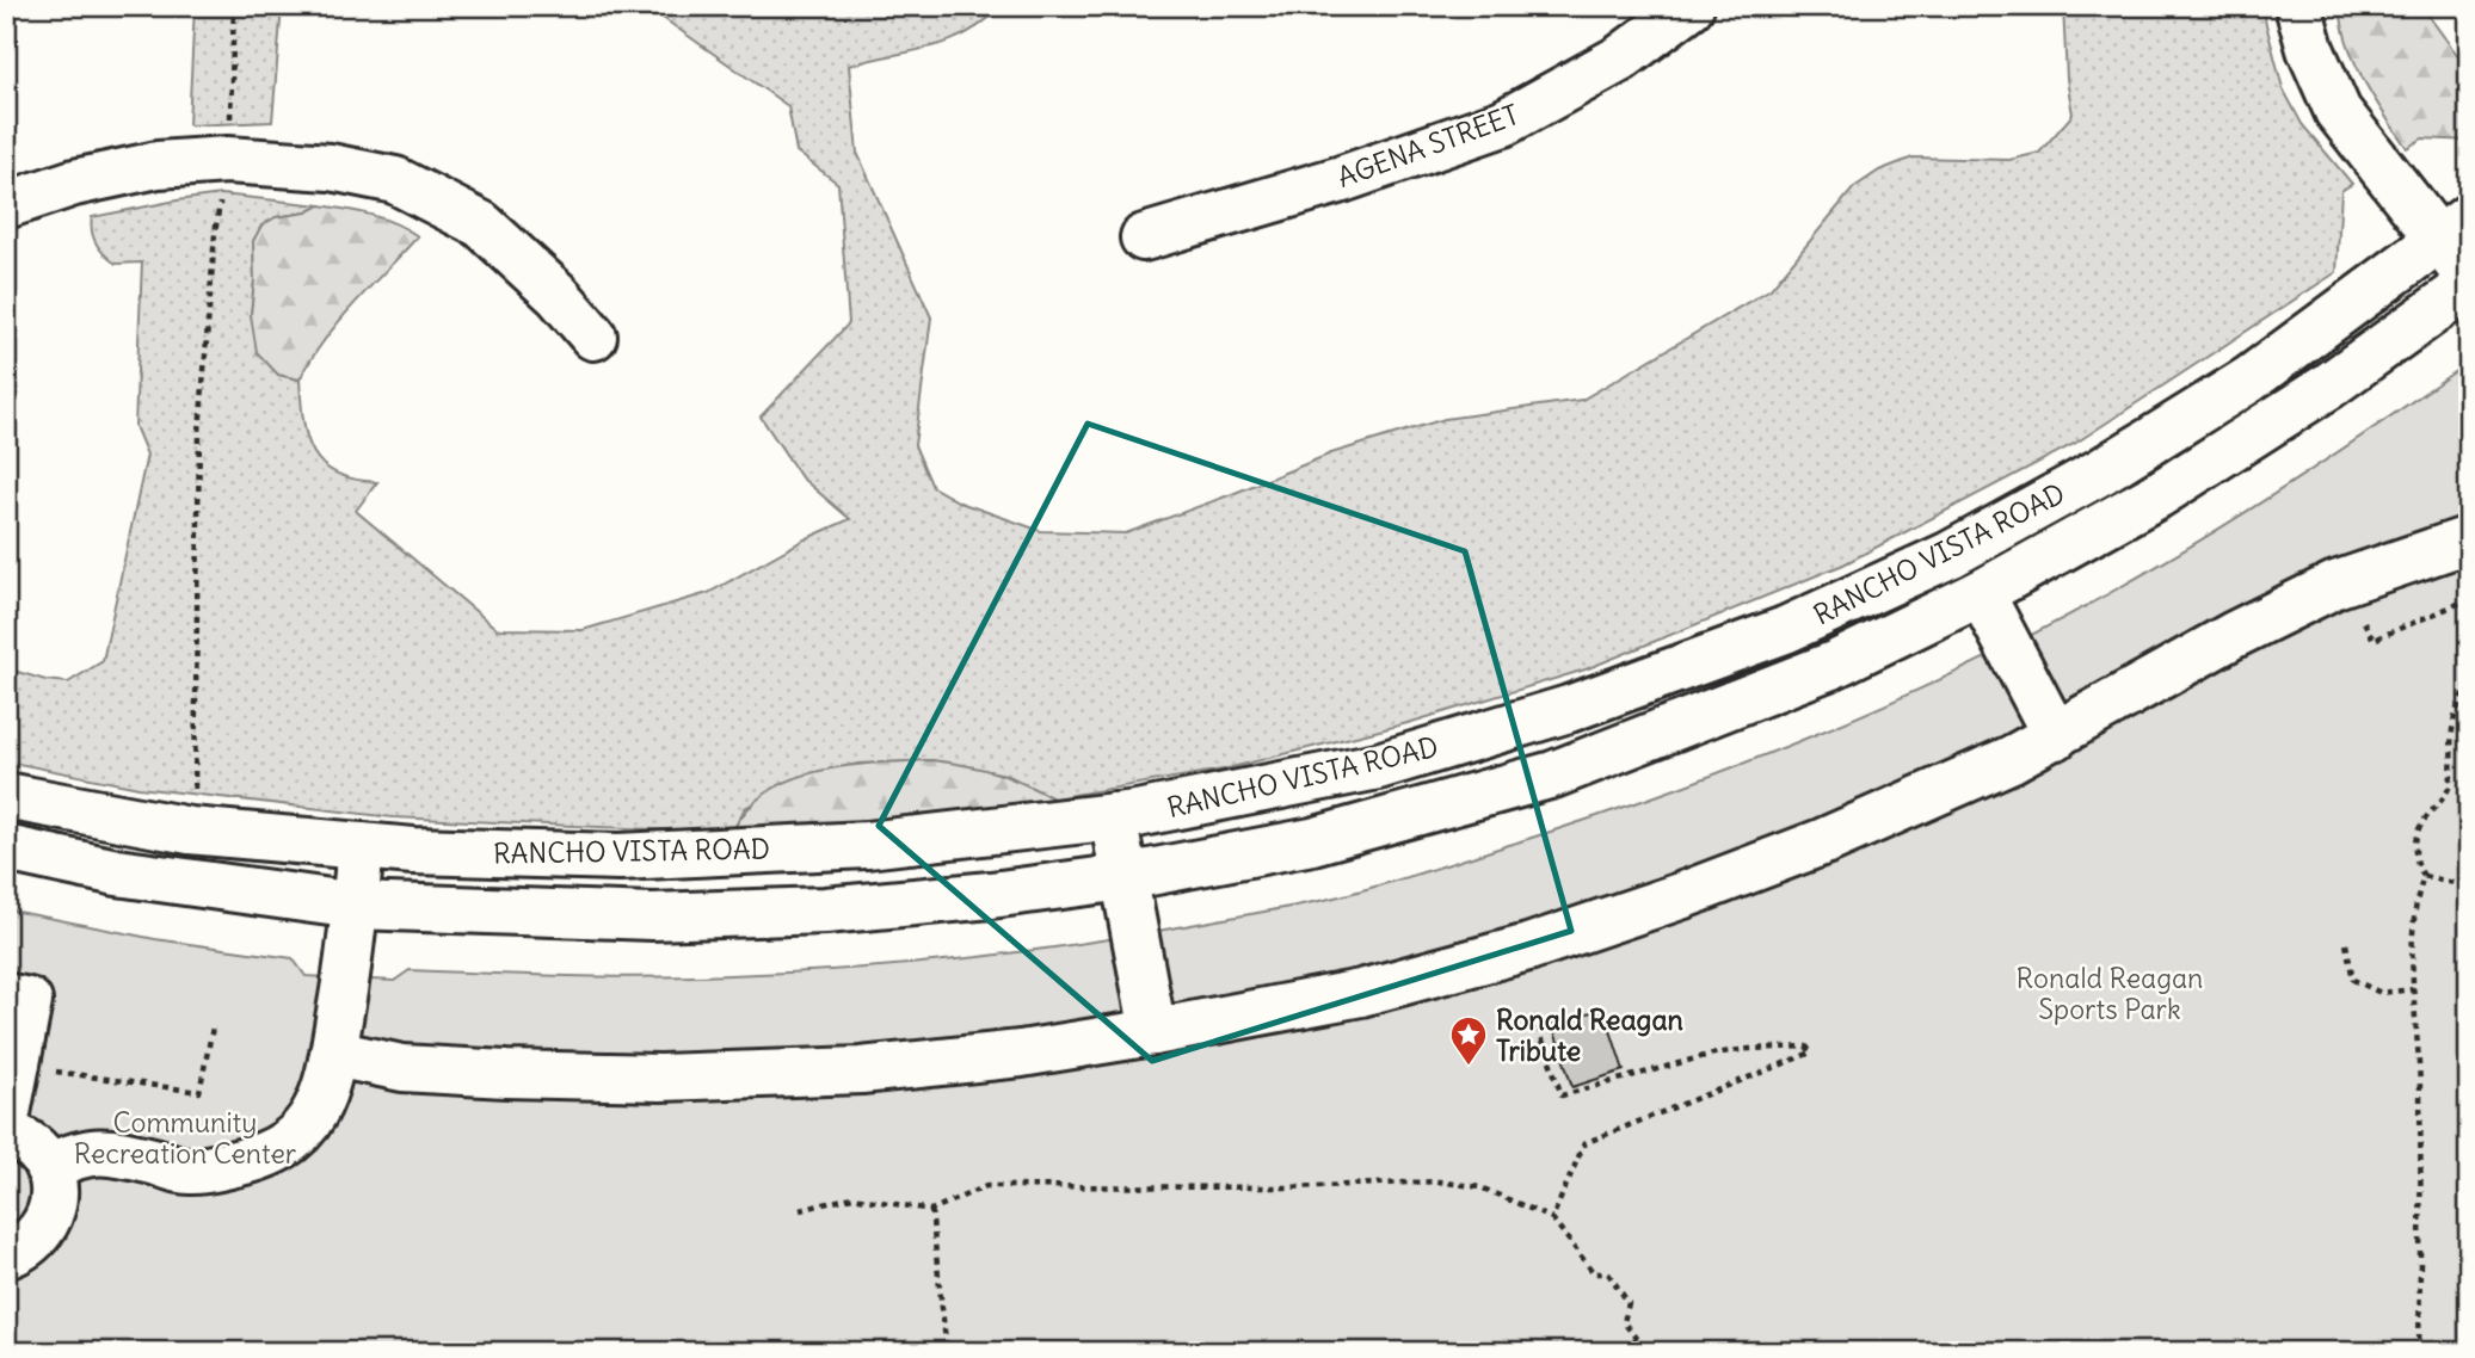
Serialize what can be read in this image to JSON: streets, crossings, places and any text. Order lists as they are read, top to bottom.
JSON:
{
  "streets": {
    "main road": ["AGENA STREET", "RANCHO VISTA ROAD"]
  },
  "parks": ["Ronald Reagan Sports Park", "Community Recreation Center"],
  "places": {
    "place": ["Ronald Reagan Tribute"]
  }
}
